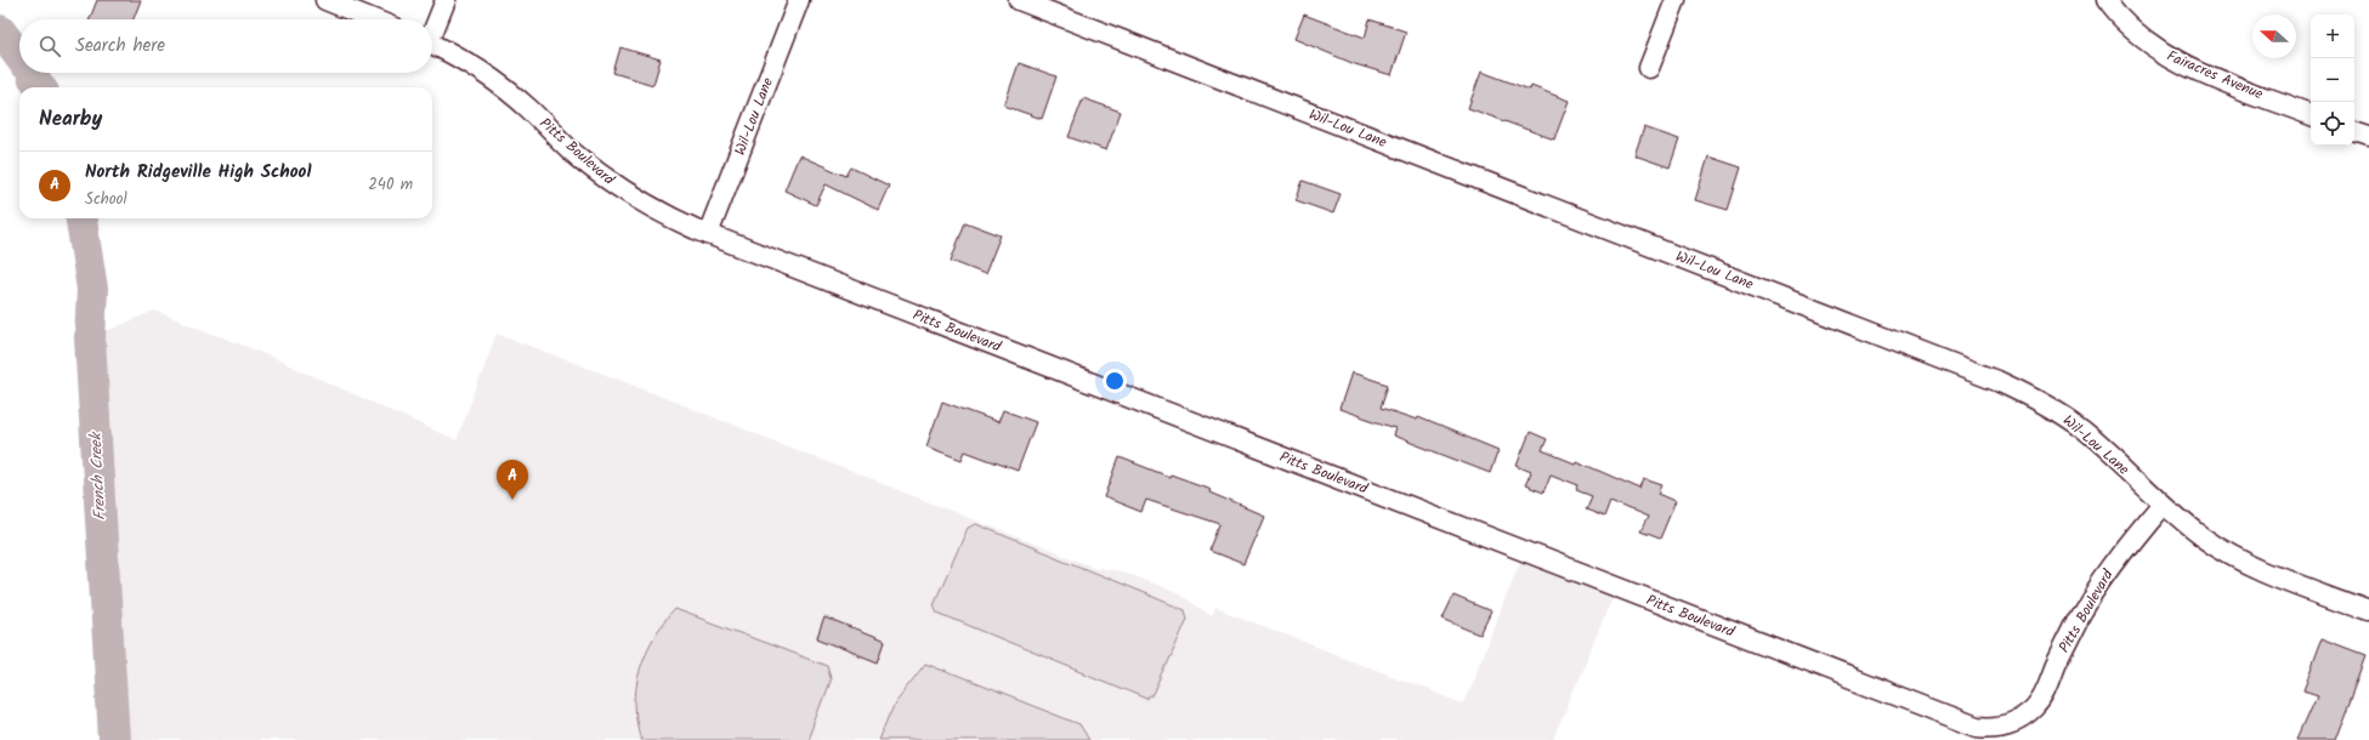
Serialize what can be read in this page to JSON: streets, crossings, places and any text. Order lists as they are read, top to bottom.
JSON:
{
  "streets": {
    "street": ["Fairacres Avenue", "Wil-Lou Lane", "Pitts Boulevard"]
  },
  "crossings": [
    ["Wil-Lou Lane", "Pitts Boulevard"]
  ],
  "water": ["French Creek"],
  "north": "left",
  "page": {
    "map_buttons": ["+", "−"],
    "search": "Search here",
    "heading": "Nearby",
    "list": [
      {
        "mark": "A",
        "name": "North Ridgeville High School",
        "note": "School",
        "value": "240 m"
      }
    ],
    "pins": "A"
  }
}
